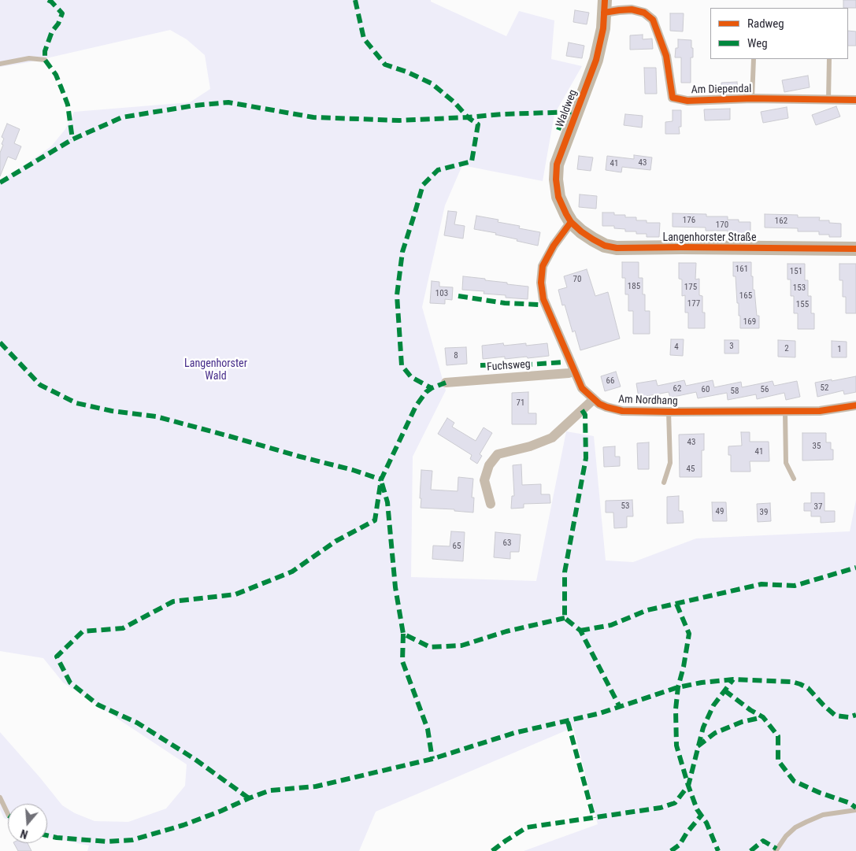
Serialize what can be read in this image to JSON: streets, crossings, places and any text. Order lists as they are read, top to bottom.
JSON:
{
  "streets": {
    "street": [
      "Am Diependal",
      "Waldweg",
      "Langenhorster Straße",
      "Fuchsweg",
      "Am Nordhang"
    ]
  },
  "crossings": [
    ["Am Diependal", "Waldweg"],
    ["Waldweg", "Langenhorster Straße"],
    ["Waldweg", "Am Nordhang"],
    ["Langenhorster Straße", "Am Nordhang"],
    ["Fuchsweg", "Am Nordhang"]
  ],
  "parks": ["Langenhorster Wald"],
  "house_numbers": [
    "43",
    "41",
    "176",
    "162",
    "170",
    "161",
    "151",
    "70",
    "185",
    "175",
    "153",
    "103",
    "165",
    "177",
    "155",
    "169",
    "3",
    "4",
    "2",
    "1",
    "8",
    "66",
    "52",
    "62",
    "60",
    "56",
    "58",
    "71",
    "43",
    "35",
    "41",
    "45",
    "53",
    "37",
    "49",
    "39",
    "63",
    "65"
  ],
  "legend": ["Radweg", "Weg"],
  "north": "bottom"
}
